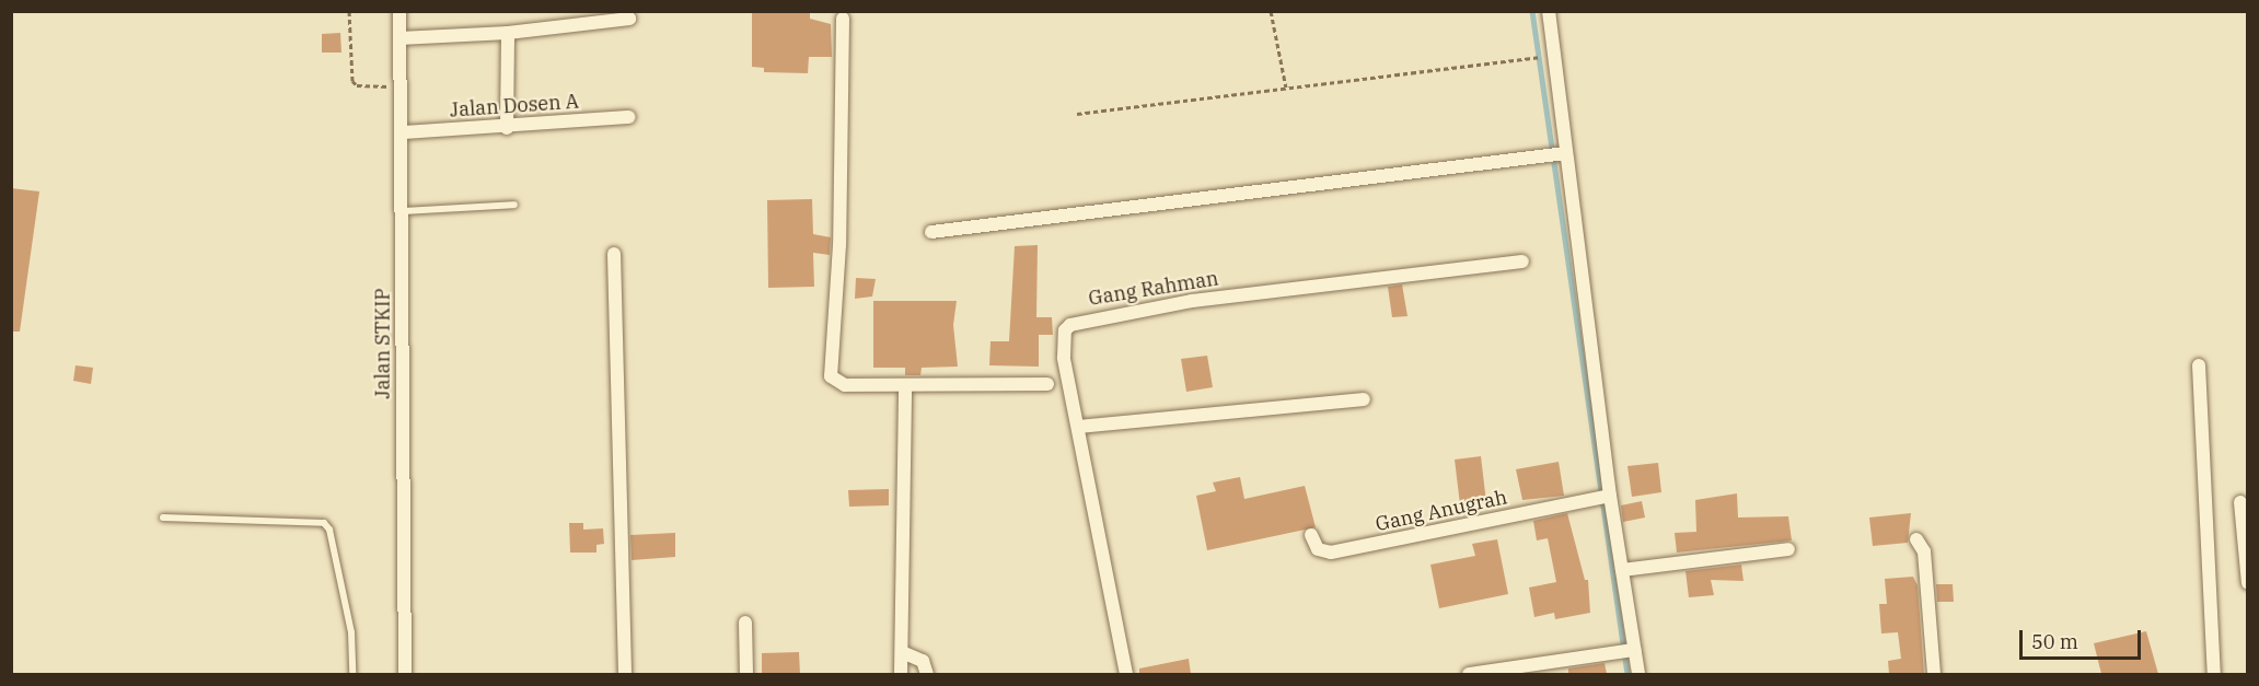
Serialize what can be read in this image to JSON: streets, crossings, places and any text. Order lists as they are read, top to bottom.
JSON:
{
  "streets": {
    "street": [
      "Jalan Dosen A",
      "Gang Rahman",
      "Jalan STKIP",
      "Gang Anugrah"
    ]
  },
  "crossings": [
    ["Jalan Dosen A", "Jalan STKIP"]
  ],
  "scale_bar": "50 m"
}
